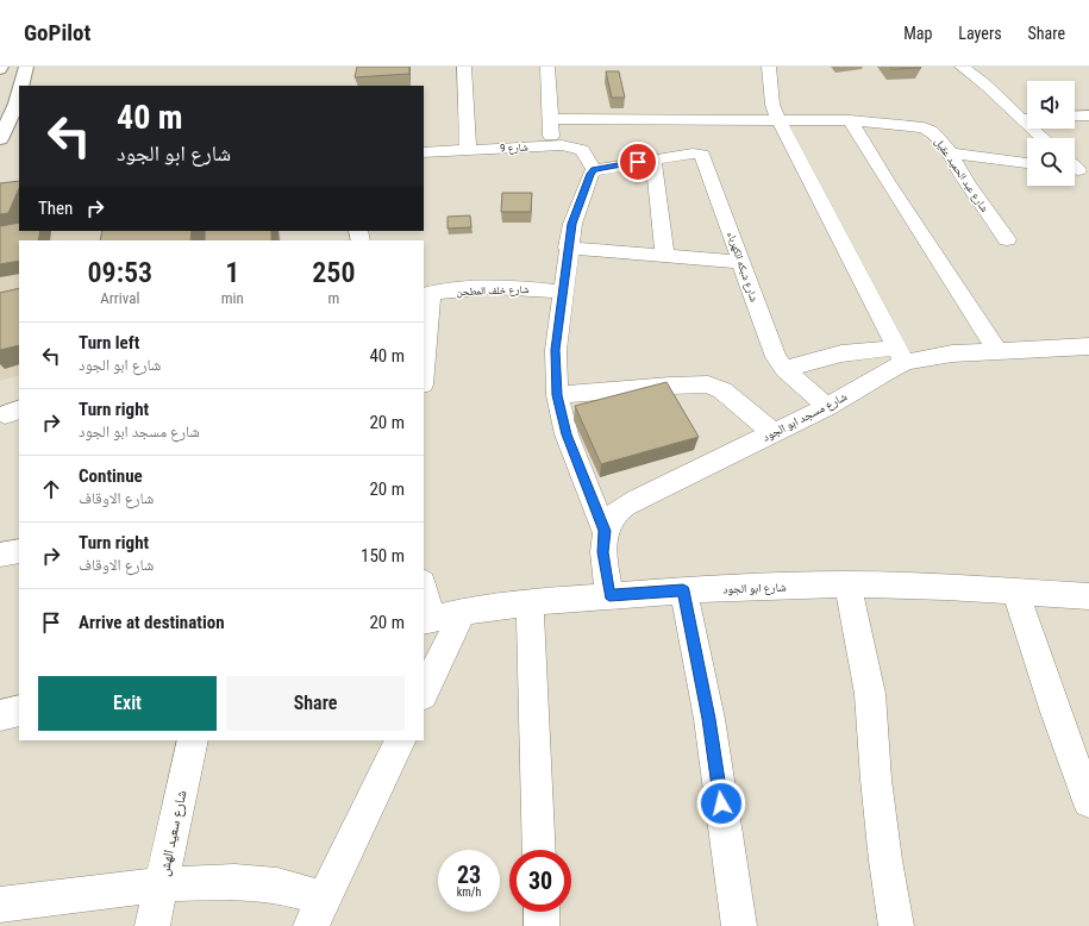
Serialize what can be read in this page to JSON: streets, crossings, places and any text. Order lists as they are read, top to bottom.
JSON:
{
  "streets": {
    "street": [
      "شارع 9",
      "شارع عبد الحميد عقيل",
      "شارع شبكه الكهرباء",
      "شارع خلف المطحن",
      "شارع مسجد ابو الجود",
      "شارع ابو الجود",
      "شارع سعيد الهش"
    ]
  },
  "crossings": [
    ["شارع شبكه الكهرباء", "شارع مسجد ابو الجود"],
    ["شارع مسجد ابو الجود", "شارع ابو الجود"]
  ],
  "page": {
    "header": "GoPilot",
    "nav": ["Map", "Layers", "Share"],
    "turn": ["40 m", "شارع ابو الجود"],
    "then": "Then",
    "eta": [
      "09:53",
      "Arrival",
      "1",
      "min",
      "250",
      "m"
    ],
    "list": [
      {
        "name": "Turn left",
        "note": "شارع ابو الجود",
        "value": "40 m"
      },
      {
        "name": "Turn right",
        "note": "شارع مسجد ابو الجود",
        "value": "20 m"
      },
      {
        "name": "Continue",
        "note": "شارع الاوقاف",
        "value": "20 m"
      },
      {
        "name": "Turn right",
        "note": "شارع الاوقاف",
        "value": "150 m"
      },
      {
        "name": "Arrive at destination",
        "value": "20 m"
      }
    ],
    "buttons": ["Exit", "Share"],
    "speed": "23 km/h",
    "limit": "30"
  }
}
